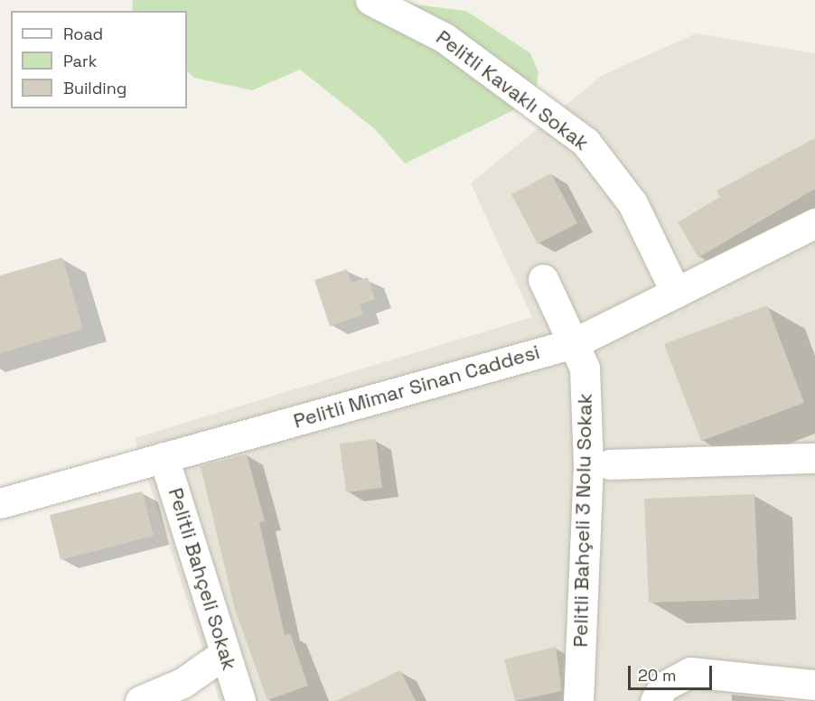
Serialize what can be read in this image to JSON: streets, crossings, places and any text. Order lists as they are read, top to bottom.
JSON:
{
  "streets": {
    "street": [
      "Pelitli Kavaklı Sokak",
      "Pelitli Mimar Sinan Caddesi",
      "Pelitli Bahçeli 3 Nolu Sokak",
      "Pelitli Bahçeli Sokak"
    ]
  },
  "crossings": [
    ["Pelitli Kavaklı Sokak", "Pelitli Mimar Sinan Caddesi"],
    ["Pelitli Mimar Sinan Caddesi", "Pelitli Bahçeli 3 Nolu Sokak"],
    ["Pelitli Mimar Sinan Caddesi", "Pelitli Bahçeli Sokak"]
  ],
  "legend": ["Road", "Park", "Building"],
  "scale_bar": "20 m"
}
